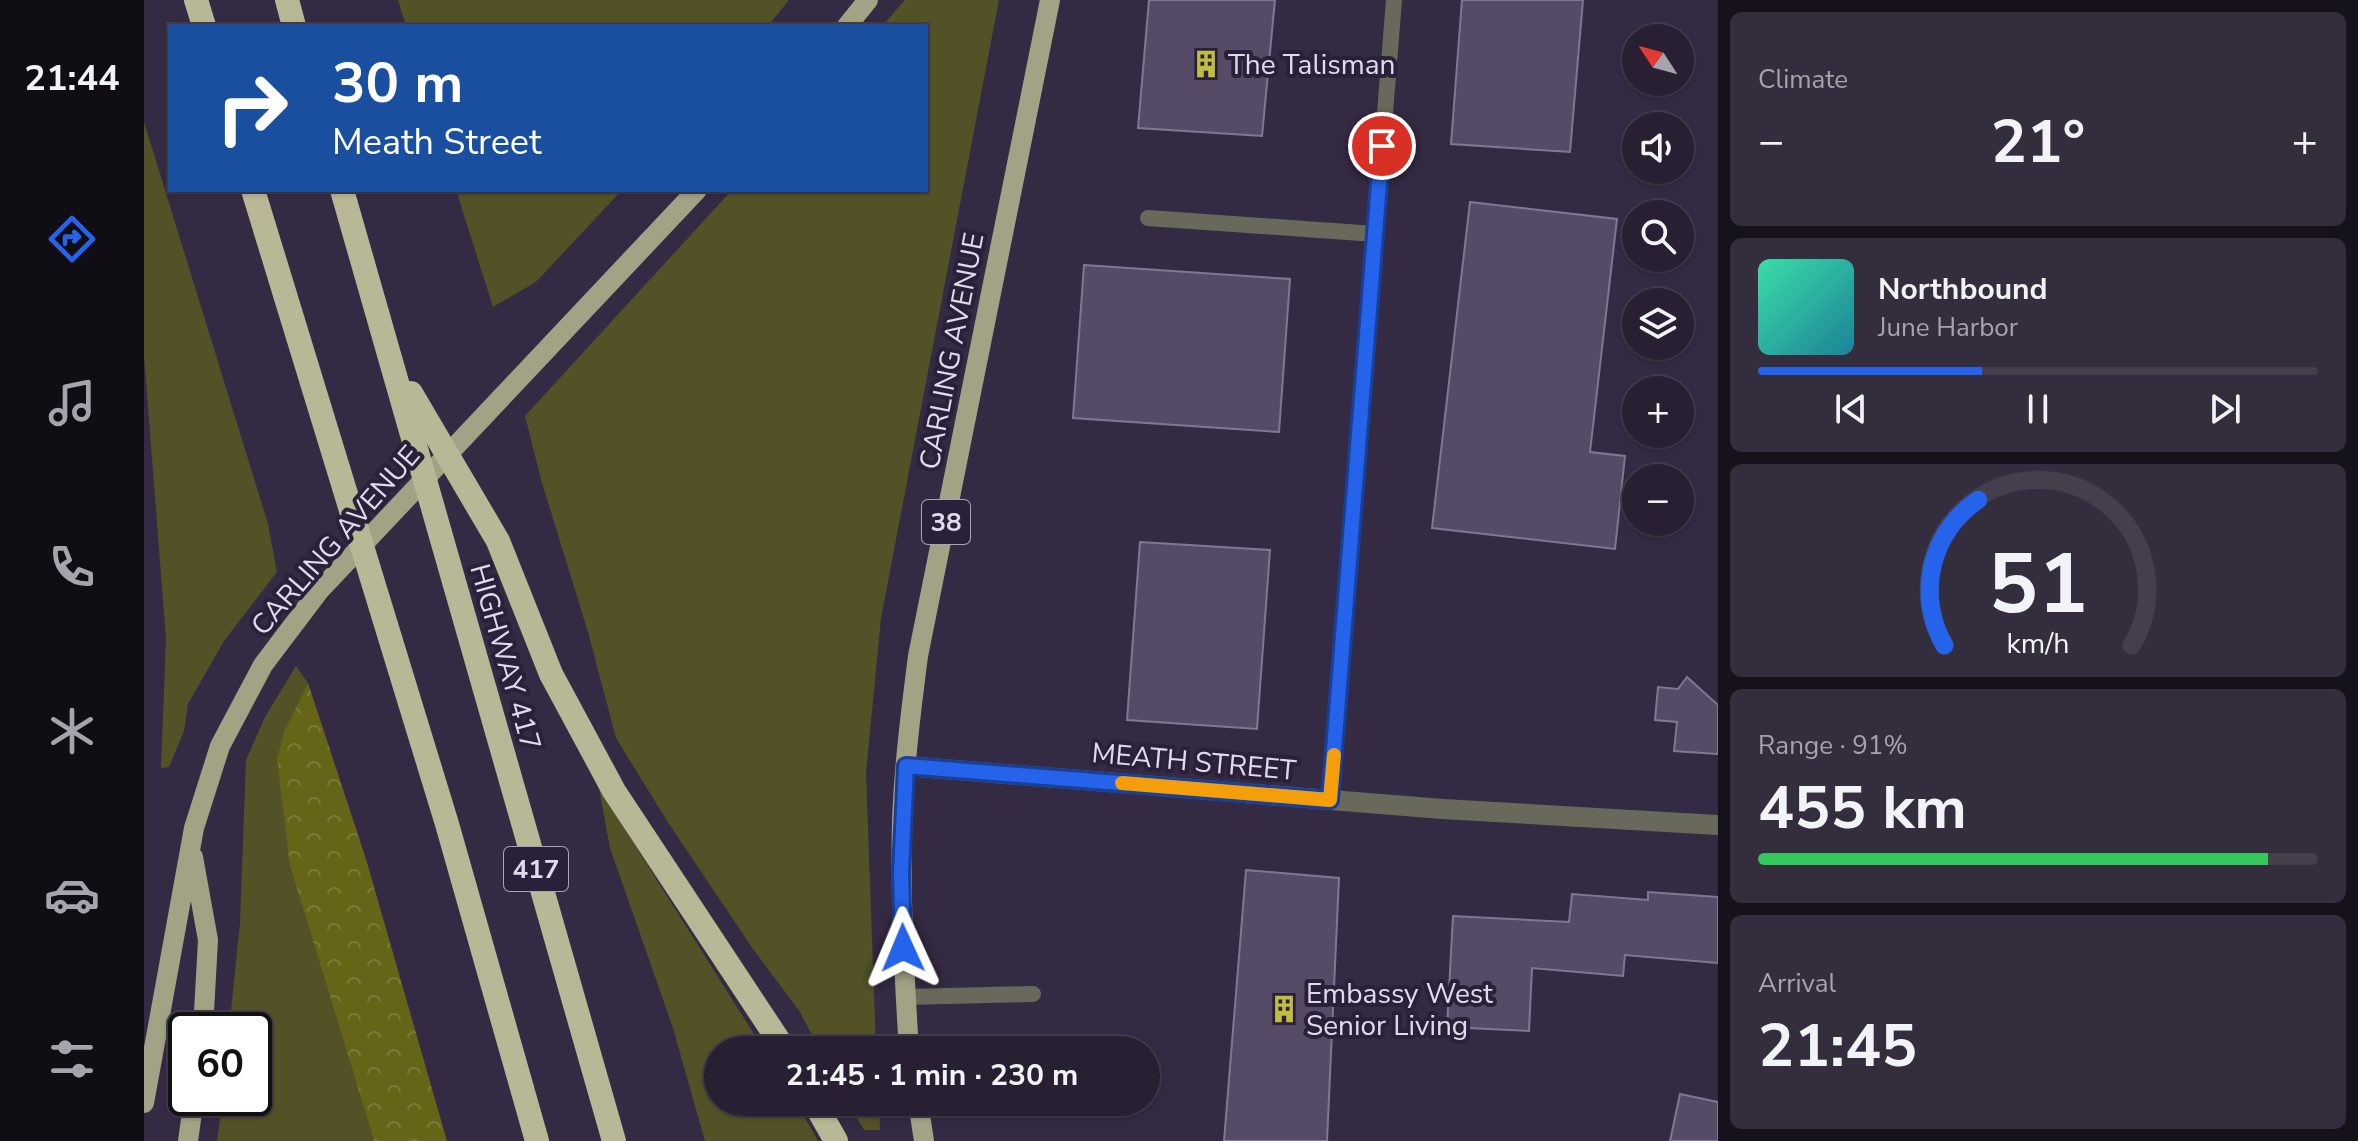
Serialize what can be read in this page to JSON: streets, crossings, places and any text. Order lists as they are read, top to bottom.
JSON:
{
  "streets": {
    "highway": ["HIGHWAY 417", "417"],
    "main road": ["CARLING AVENUE", "38"],
    "street": ["MEATH STREET"]
  },
  "crossings": [
    ["CARLING AVENUE", "MEATH STREET"]
  ],
  "places": {
    "building": ["The Talisman", "Embassy West Senior Living"]
  },
  "north": "top left",
  "page": {
    "tabs": "21:44",
    "tile": [
      "Climate",
      ["Range · 91%", "455 km"],
      ["Arrival", "21:45"]
    ],
    "map_buttons": ["+", "−"],
    "turn": ["30 m", "Meath Street"],
    "heat": ["−", "21°", "+"],
    "song": ["Northbound", "June Harbor"],
    "limit": "60",
    "trip": "21:45 · 1 min · 230 m",
    "gauge": ["51", "km/h"]
  }
}
